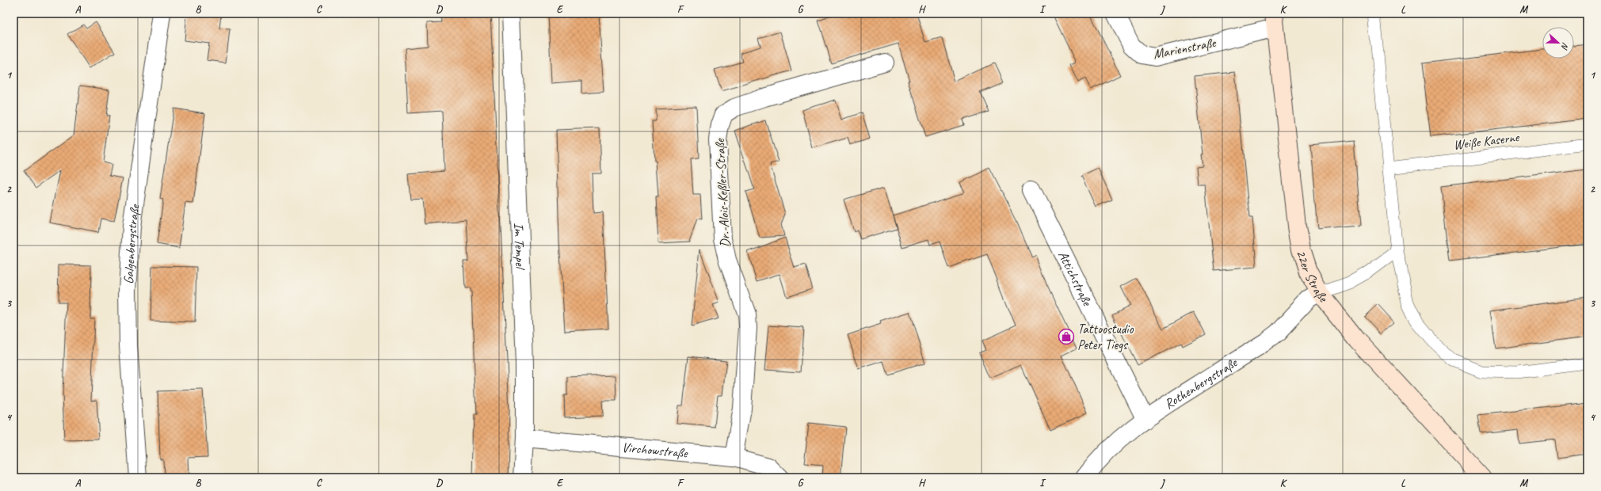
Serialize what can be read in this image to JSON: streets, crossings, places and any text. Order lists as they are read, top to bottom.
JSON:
{
  "streets": {
    "street": [
      "Marienstraße",
      "Dr.-Alois-Keßler-Straße",
      "Galgenbergstraße",
      "Im Tempel",
      "22er Straße",
      "Attichstraße",
      "Rothenbergstraße",
      "Virchowstraße"
    ],
    "lane": ["Weiße Kaserne"]
  },
  "crossings": [
    ["Marienstraße", "22er Straße"],
    ["Dr.-Alois-Keßler-Straße", "Virchowstraße"],
    ["Im Tempel", "Virchowstraße"],
    ["22er Straße", "Rothenbergstraße"],
    ["Attichstraße", "Rothenbergstraße"]
  ],
  "places": {
    "shop": ["Tattoostudio Peter Tiegs"]
  },
  "north": "right",
  "grid": {
    "columns": [
      "A",
      "B",
      "C",
      "D",
      "E",
      "F",
      "G",
      "H",
      "I",
      "J",
      "K",
      "L",
      "M"
    ],
    "rows": [
      "1",
      "2",
      "3",
      "4"
    ]
  }
}
